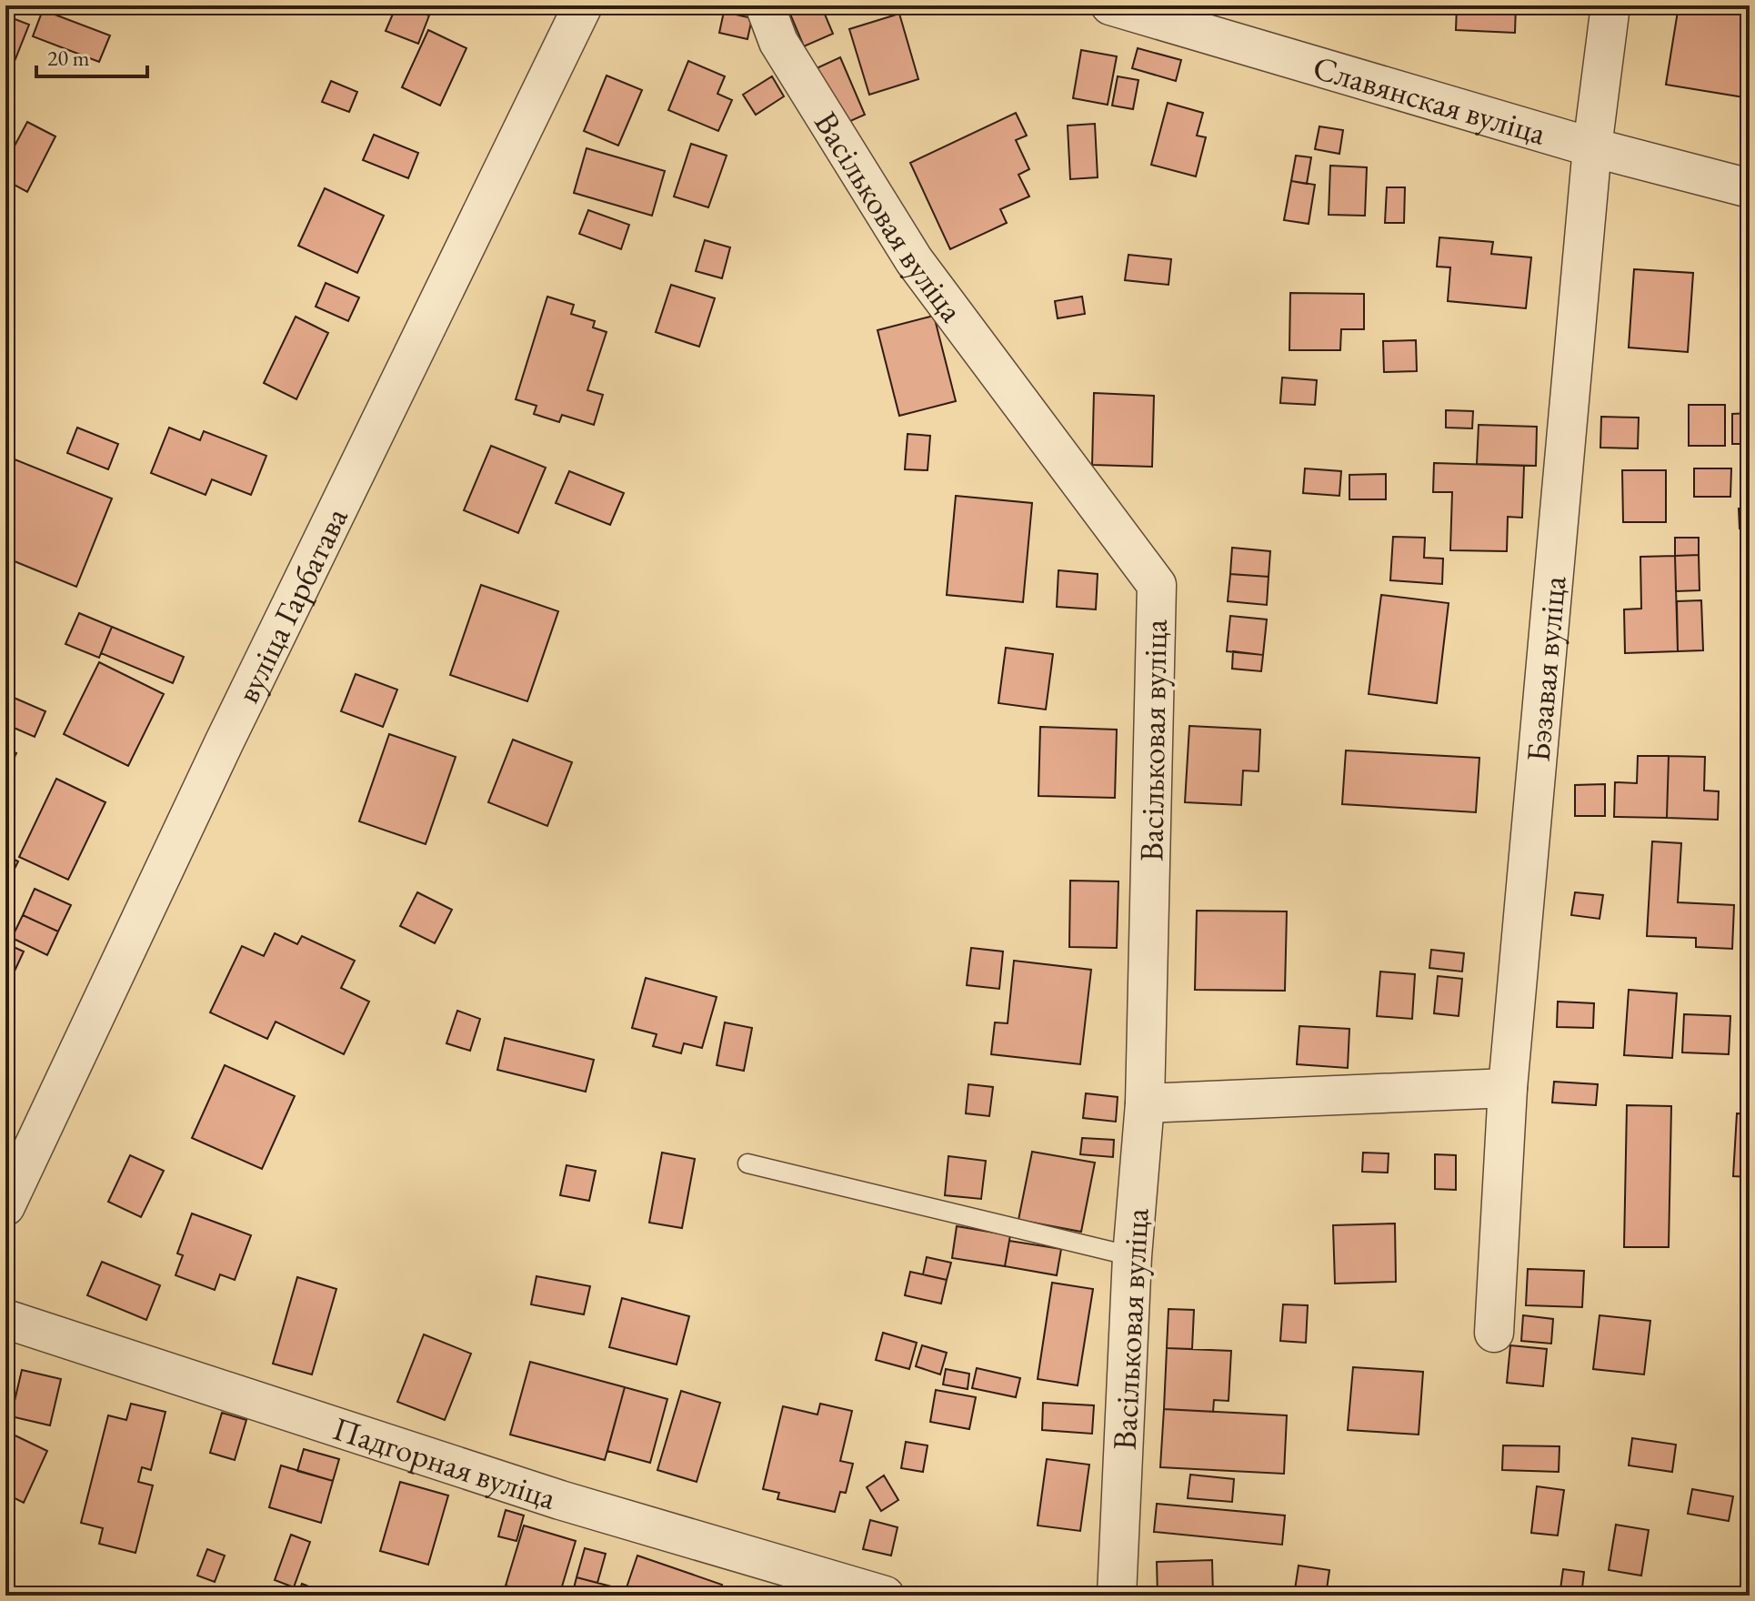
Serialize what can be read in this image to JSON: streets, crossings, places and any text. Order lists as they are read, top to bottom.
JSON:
{
  "streets": {
    "street": [
      "Славянская вуліца",
      "Васільковая вуліца",
      "вуліца Гарбатава",
      "Бэзавая вуліца",
      "Падгорная вуліца"
    ]
  },
  "crossings": [
    ["Славянская вуліца", "Бэзавая вуліца"]
  ],
  "scale_bar": "20 m"
}
